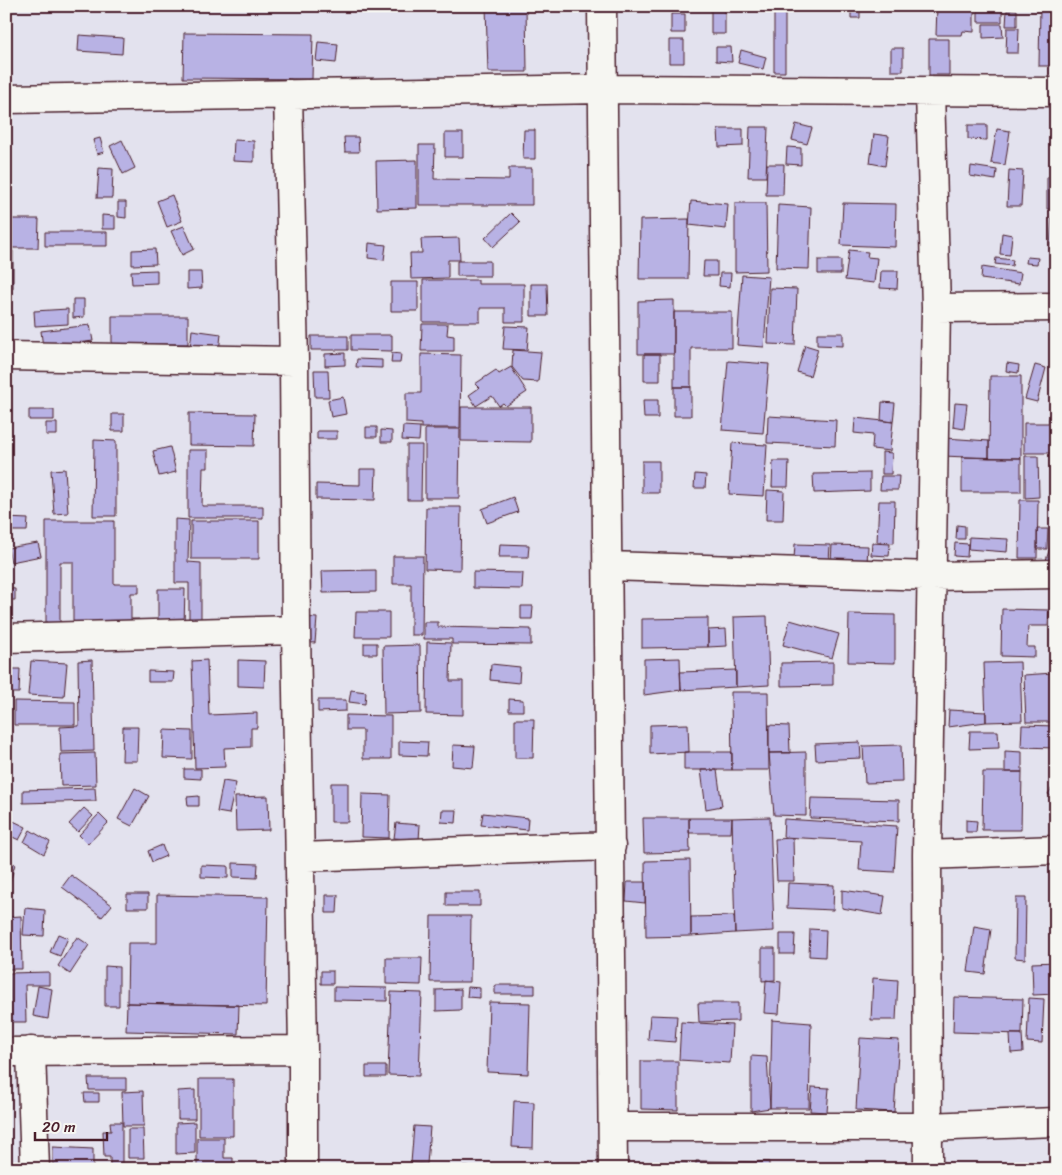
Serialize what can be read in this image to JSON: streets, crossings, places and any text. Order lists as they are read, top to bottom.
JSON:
{
  "scale_bar": "20 m"
}
